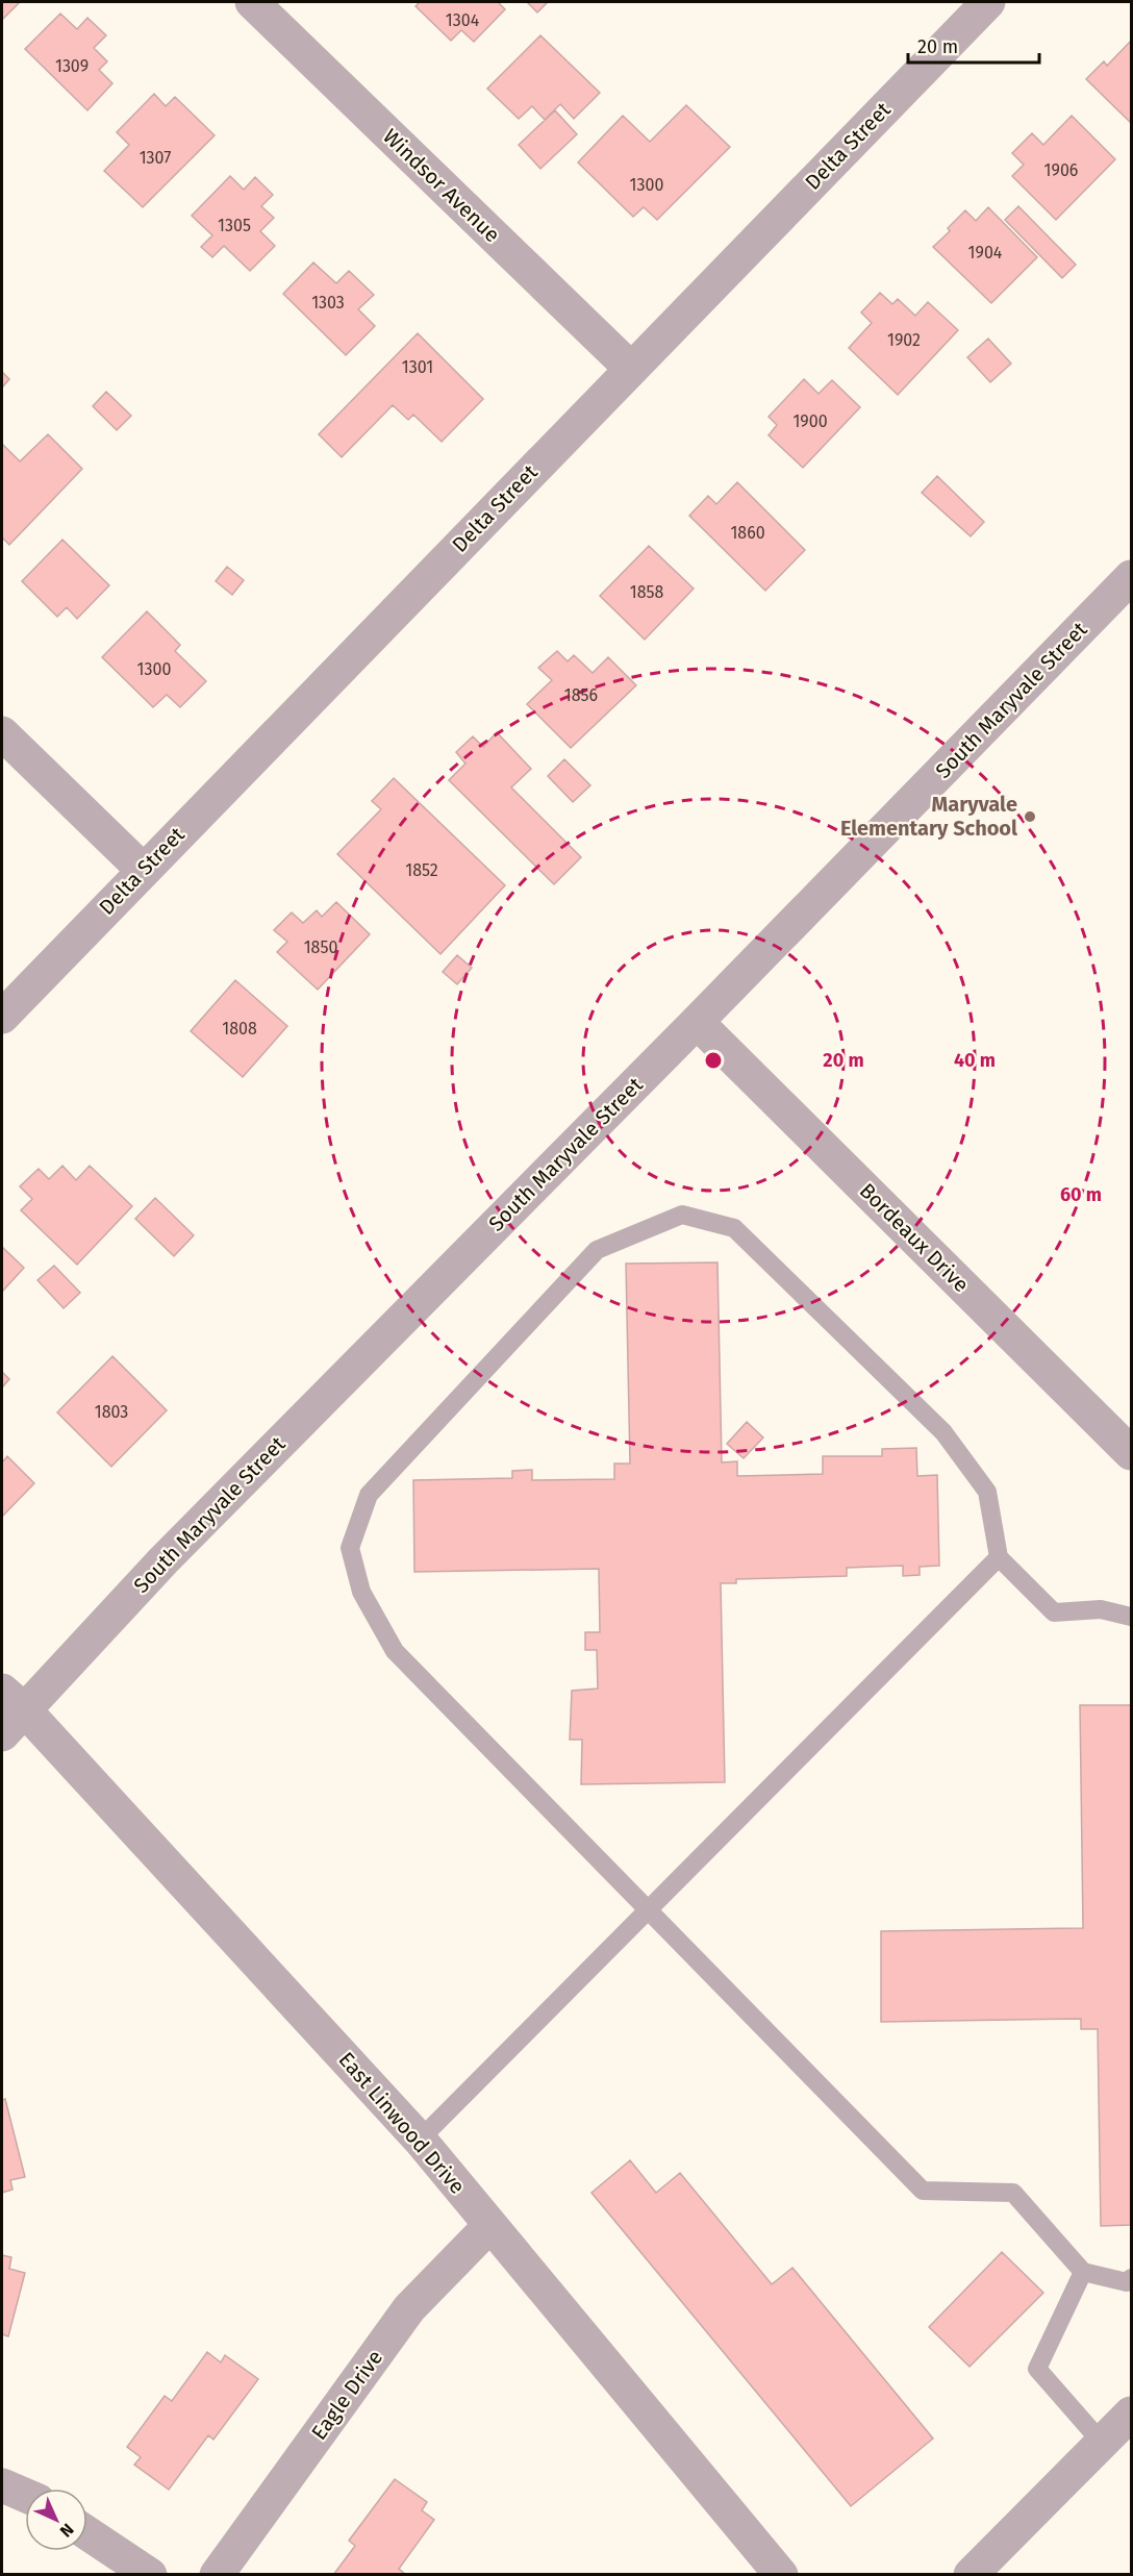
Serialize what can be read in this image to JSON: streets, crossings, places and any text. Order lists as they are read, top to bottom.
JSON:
{
  "streets": {
    "street": [
      "Delta Street",
      "Windsor Avenue",
      "South Maryvale Street",
      "Bordeaux Drive",
      "East Linwood Drive",
      "Eagle Drive"
    ]
  },
  "crossings": [
    ["Delta Street", "Windsor Avenue"],
    ["South Maryvale Street", "Bordeaux Drive"],
    ["South Maryvale Street", "East Linwood Drive"],
    ["East Linwood Drive", "Eagle Drive"]
  ],
  "places": ["Maryvale Elementary School"],
  "house_numbers": [
    "1304",
    "1309",
    "1307",
    "1906",
    "1300",
    "1305",
    "1904",
    "1303",
    "1902",
    "1301",
    "1900",
    "1860",
    "1858",
    "1300",
    "1856",
    "1852",
    "1850",
    "1808",
    "1803"
  ],
  "scale_bar": "20 m",
  "north": "bottom right",
  "rings": ["20 m", "40 m", "60 m"]
}
